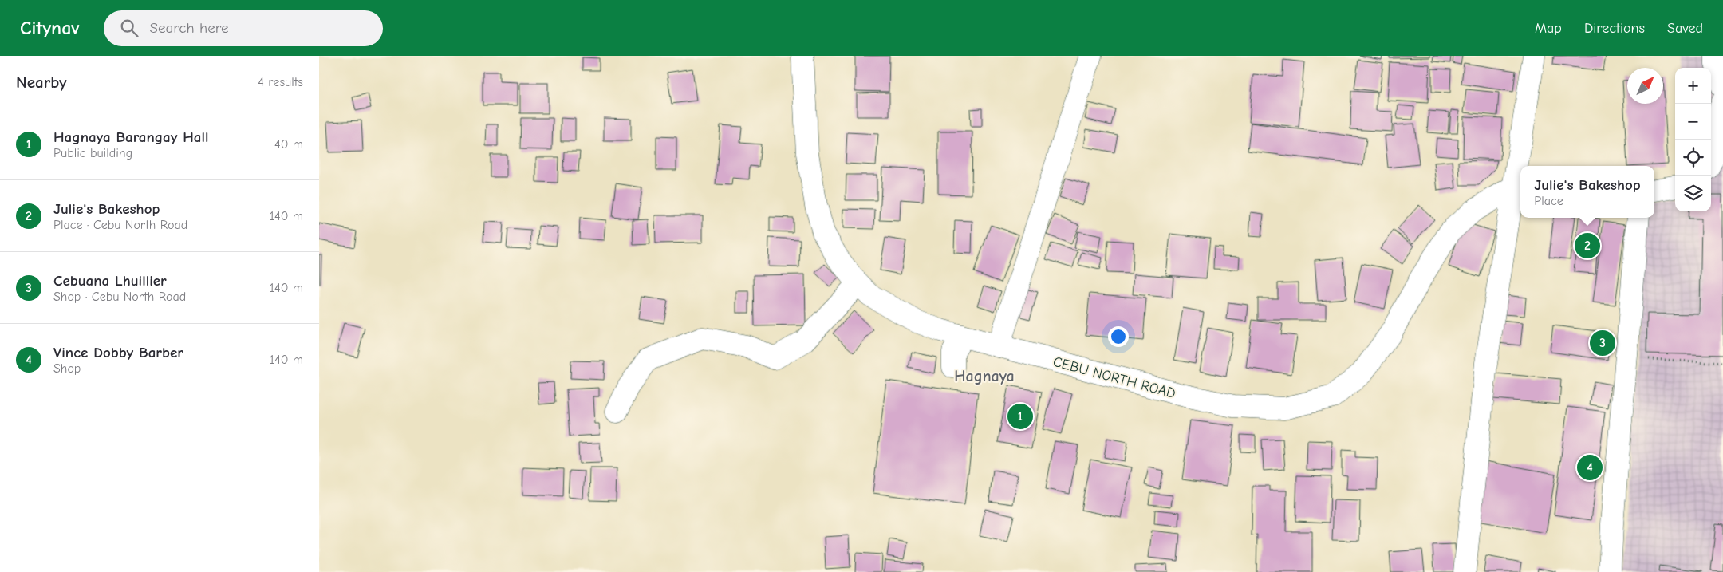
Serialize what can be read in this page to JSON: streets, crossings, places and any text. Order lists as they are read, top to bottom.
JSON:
{
  "streets": {
    "street": ["CEBU NORTH ROAD"]
  },
  "districts": ["Hagnaya"],
  "north": "top right",
  "page": {
    "header": "Citynav",
    "search": "Search here",
    "nav": ["Map", "Directions", "Saved"],
    "heading": ["Nearby", "4 results"],
    "map_buttons": ["+", "−"],
    "list": [
      {
        "mark": "1",
        "name": "Hagnaya Barangay Hall",
        "note": "Public building",
        "value": "40 m"
      },
      {
        "mark": "2",
        "name": "Julie's Bakeshop",
        "note": "Place · Cebu North Road",
        "value": "140 m"
      },
      {
        "mark": "3",
        "name": "Cebuana Lhuillier",
        "note": "Shop · Cebu North Road",
        "value": "140 m"
      },
      {
        "mark": "4",
        "name": "Vince Dobby Barber",
        "note": "Shop",
        "value": "140 m"
      }
    ],
    "popup": ["Julie's Bakeshop", "Place"],
    "pins": [
      "2",
      "3",
      "1",
      "4"
    ]
  }
}
